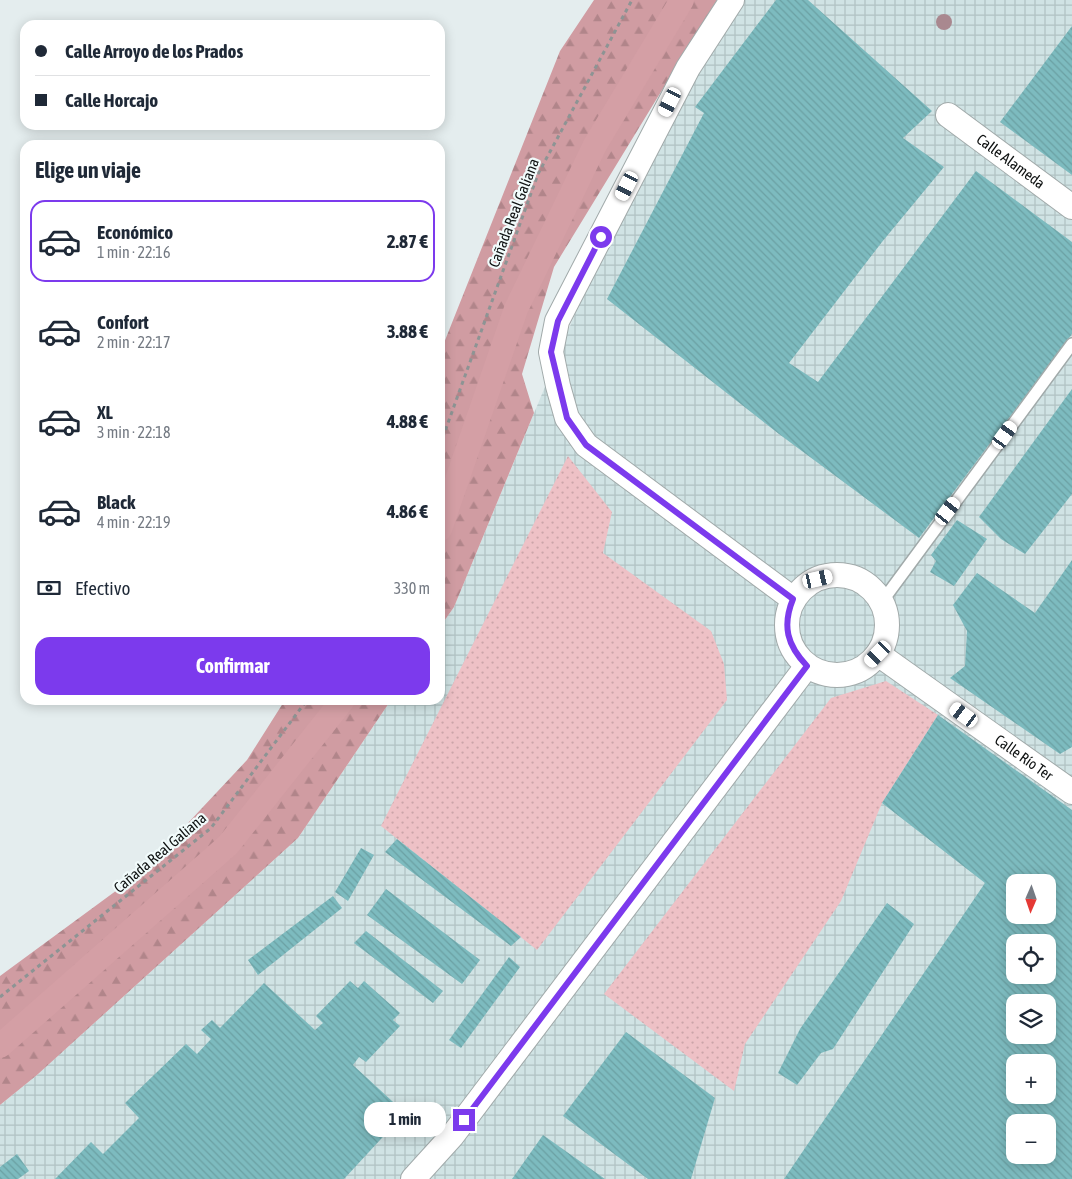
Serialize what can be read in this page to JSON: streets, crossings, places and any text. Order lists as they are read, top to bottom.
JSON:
{
  "streets": {
    "street": ["Calle Alameda", "Calle Río Ter"],
    "path": ["Cañada Real Galiana"]
  },
  "north": "bottom",
  "page": {
    "banner": ["Calle Arroyo de los Prados", "Calle Horcajo"],
    "heading": "Elige un viaje",
    "list": [
      {
        "name": "Económico",
        "note": "1 min · 22:16",
        "value": "2.87 €"
      },
      {
        "name": "Confort",
        "note": "2 min · 22:17",
        "value": "3.88 €"
      },
      {
        "name": "XL",
        "note": "3 min · 22:18",
        "value": "4.88 €"
      },
      {
        "name": "Black",
        "note": "4 min · 22:19",
        "value": "4.86 €"
      }
    ],
    "pay": ["Efectivo", "330 m"],
    "buttons": "Confirmar",
    "map_buttons": ["+", "−"],
    "bubble": "1 min"
  }
}
